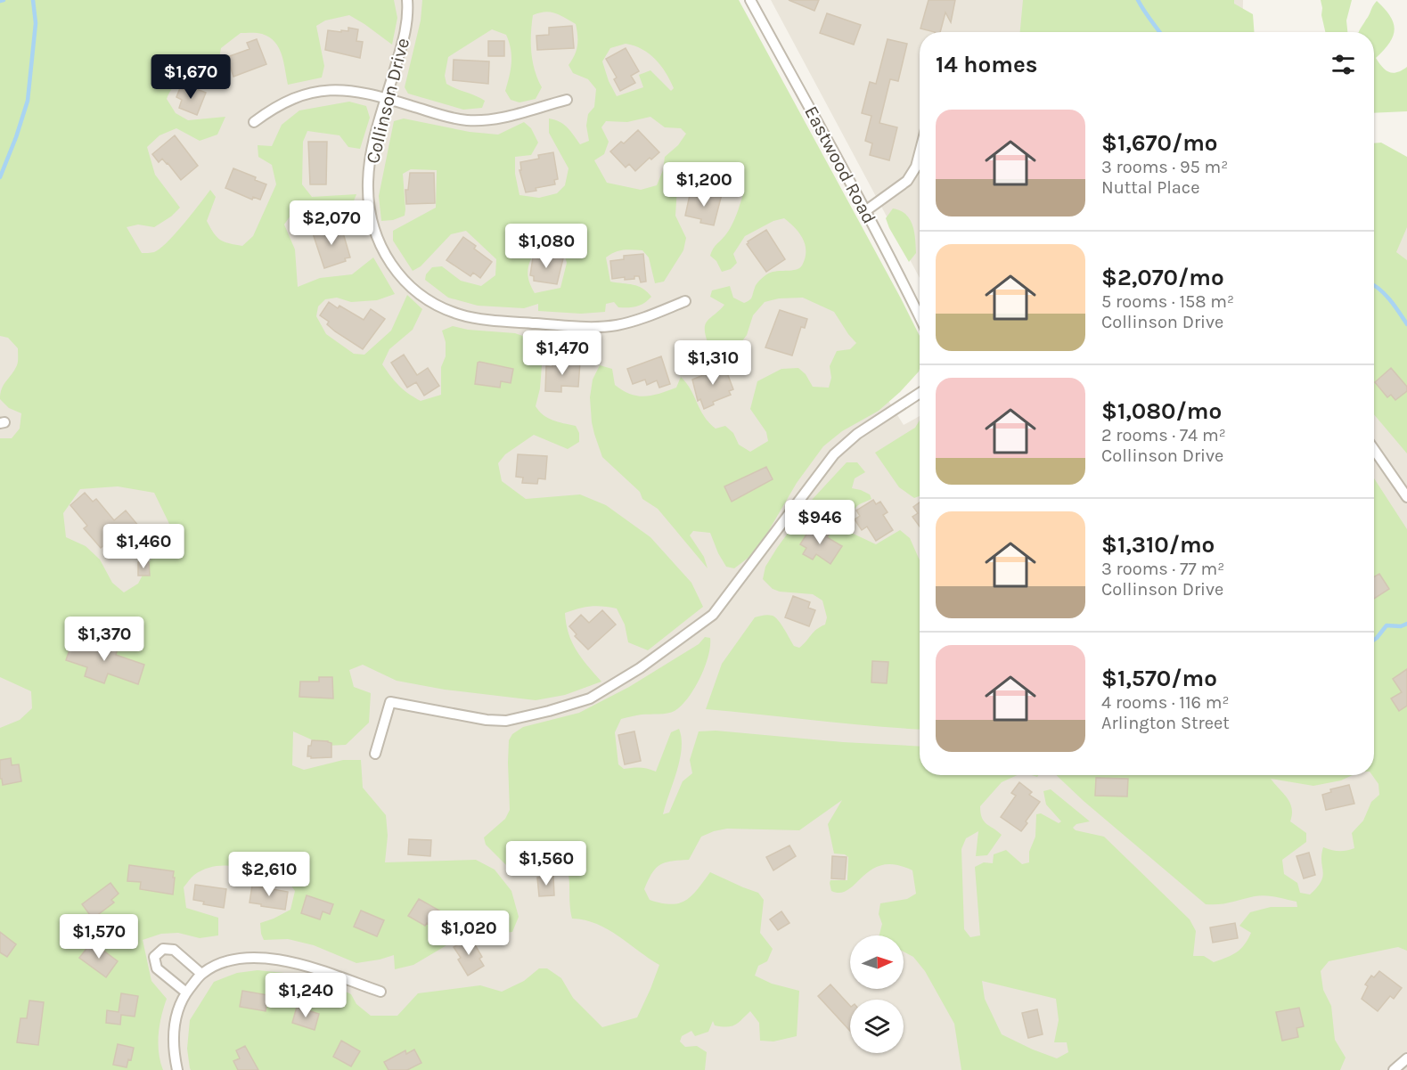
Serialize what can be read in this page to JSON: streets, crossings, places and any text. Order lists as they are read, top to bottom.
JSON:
{
  "streets": {
    "street": ["Collinson Drive", "Eastwood Road"]
  },
  "north": "right",
  "page": {
    "heading": "14 homes",
    "price": [
      "$1,670",
      "$1,200",
      "$2,070",
      "$1,080",
      "$1,470",
      "$1,310",
      "$946",
      "$1,460",
      "$1,370",
      "$1,560",
      "$2,610",
      "$1,020",
      "$1,570",
      "$1,240"
    ],
    "list": [
      {
        "name": "$1,670/mo",
        "note": "3 rooms · 95 m² · Nuttal Place"
      },
      {
        "name": "$2,070/mo",
        "note": "5 rooms · 158 m² · Collinson Drive"
      },
      {
        "name": "$1,080/mo",
        "note": "2 rooms · 74 m² · Collinson Drive"
      },
      {
        "name": "$1,310/mo",
        "note": "3 rooms · 77 m² · Collinson Drive"
      },
      {
        "name": "$1,570/mo",
        "note": "4 rooms · 116 m² · Arlington Street"
      }
    ]
  }
}
